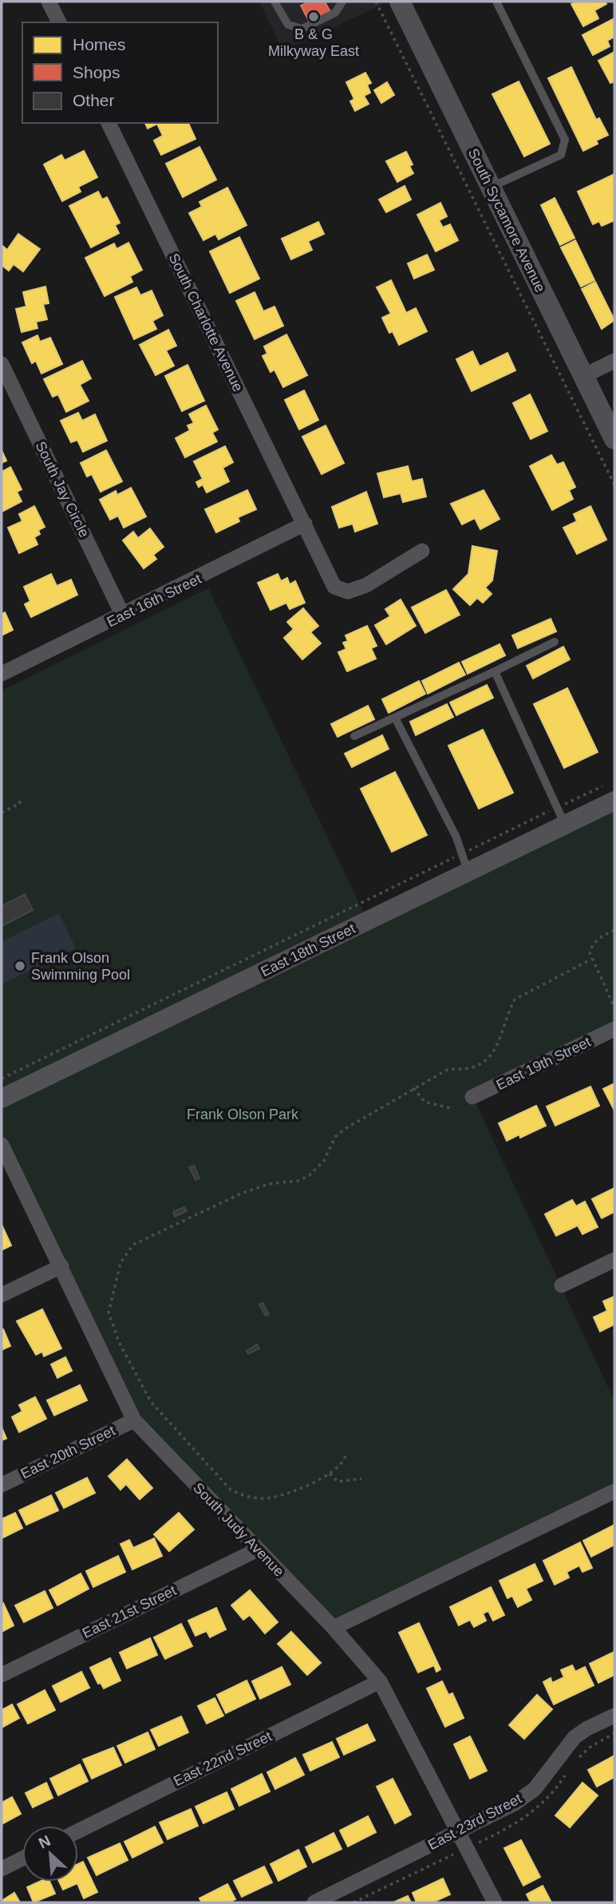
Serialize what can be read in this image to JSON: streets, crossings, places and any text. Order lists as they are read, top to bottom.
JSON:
{
  "streets": {
    "main road": ["South Sycamore Avenue"],
    "street": [
      "South Charlotte Avenue",
      "South Jay Circle",
      "East 16th Street",
      "East 18th Street",
      "East 19th Street",
      "East 20th Street",
      "South Judy Avenue",
      "East 21st Street",
      "East 22nd Street",
      "East 23rd Street"
    ]
  },
  "crossings": [
    ["South Charlotte Avenue", "East 16th Street"],
    ["South Jay Circle", "East 16th Street"],
    ["East 20th Street", "South Judy Avenue"],
    ["South Judy Avenue", "East 21st Street"],
    ["South Judy Avenue", "East 22nd Street"],
    ["South Judy Avenue", "East 23rd Street"]
  ],
  "parks": ["Frank Olson Park"],
  "places": ["B & G Milkyway East", "Frank Olson Swimming Pool"],
  "legend": ["Homes", "Shops", "Other"],
  "north": "top left"
}
